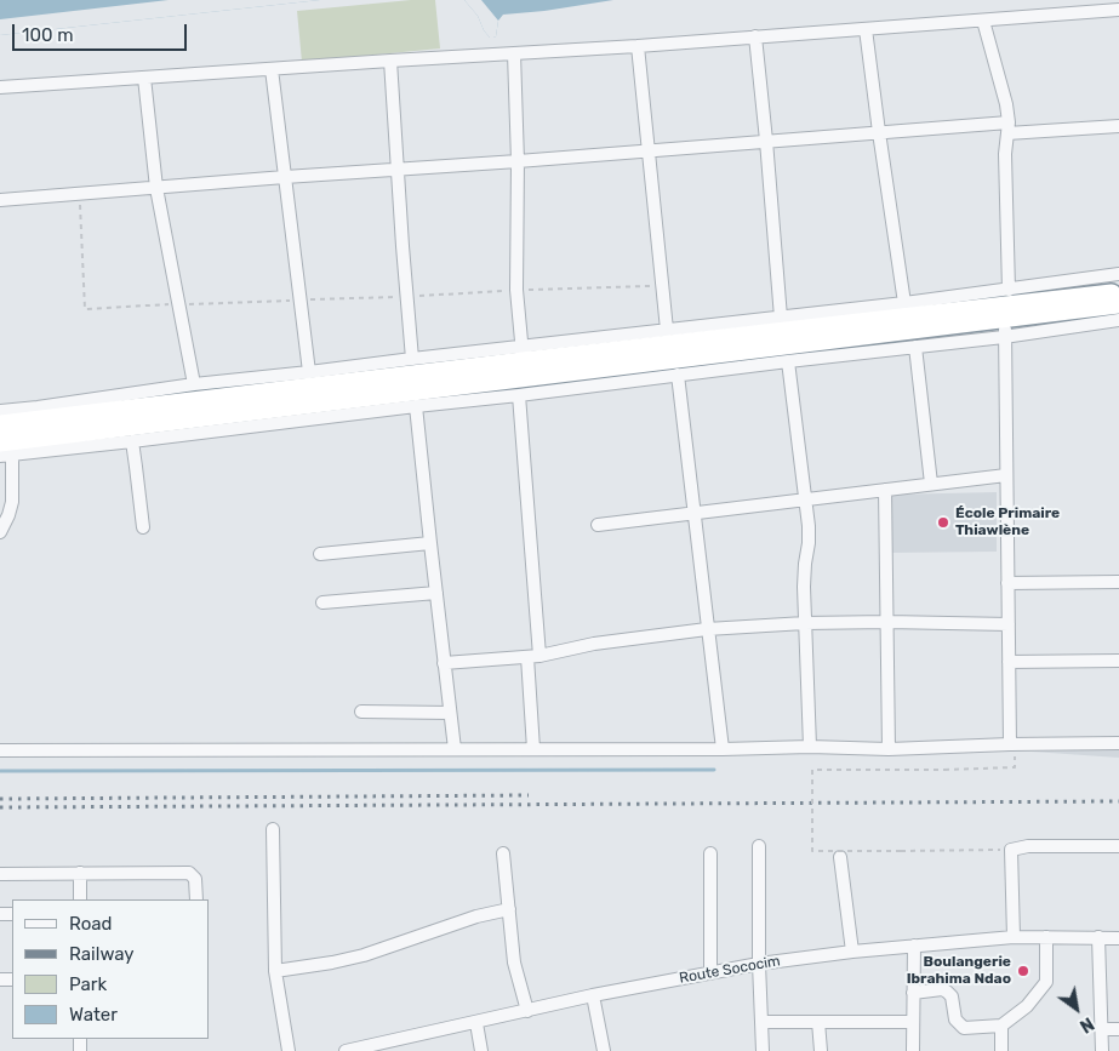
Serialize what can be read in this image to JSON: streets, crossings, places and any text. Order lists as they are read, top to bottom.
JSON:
{
  "streets": {
    "street": ["Route Sococim"]
  },
  "places": ["École Primaire Thiawlène", "Boulangerie Ibrahima Ndao"],
  "legend": [
    "Road",
    "Railway",
    "Park",
    "Water"
  ],
  "scale_bar": "100 m",
  "north": "bottom right"
}
